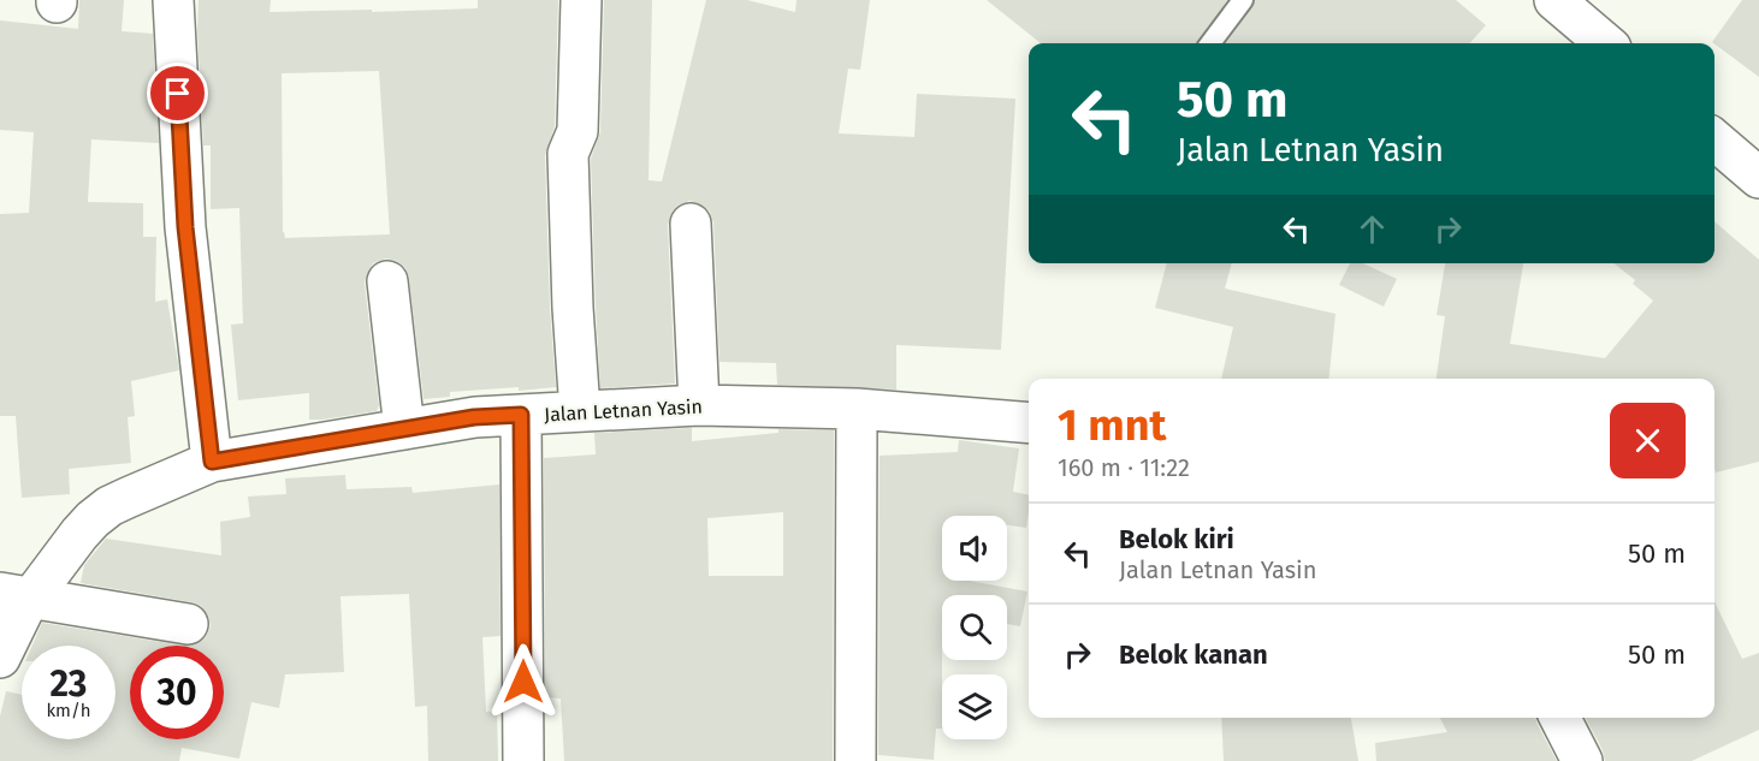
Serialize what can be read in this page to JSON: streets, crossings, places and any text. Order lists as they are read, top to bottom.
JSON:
{
  "streets": {
    "street": ["Jalan Letnan Yasin"]
  },
  "page": {
    "turn": ["50 m", "Jalan Letnan Yasin"],
    "heading": ["1 mnt", "160 m · 11:22"],
    "list": [
      {
        "name": "Belok kiri",
        "note": "Jalan Letnan Yasin",
        "value": "50 m"
      },
      {
        "name": "Belok kanan",
        "value": "50 m"
      }
    ],
    "speed": "23 km/h",
    "limit": "30"
  }
}
